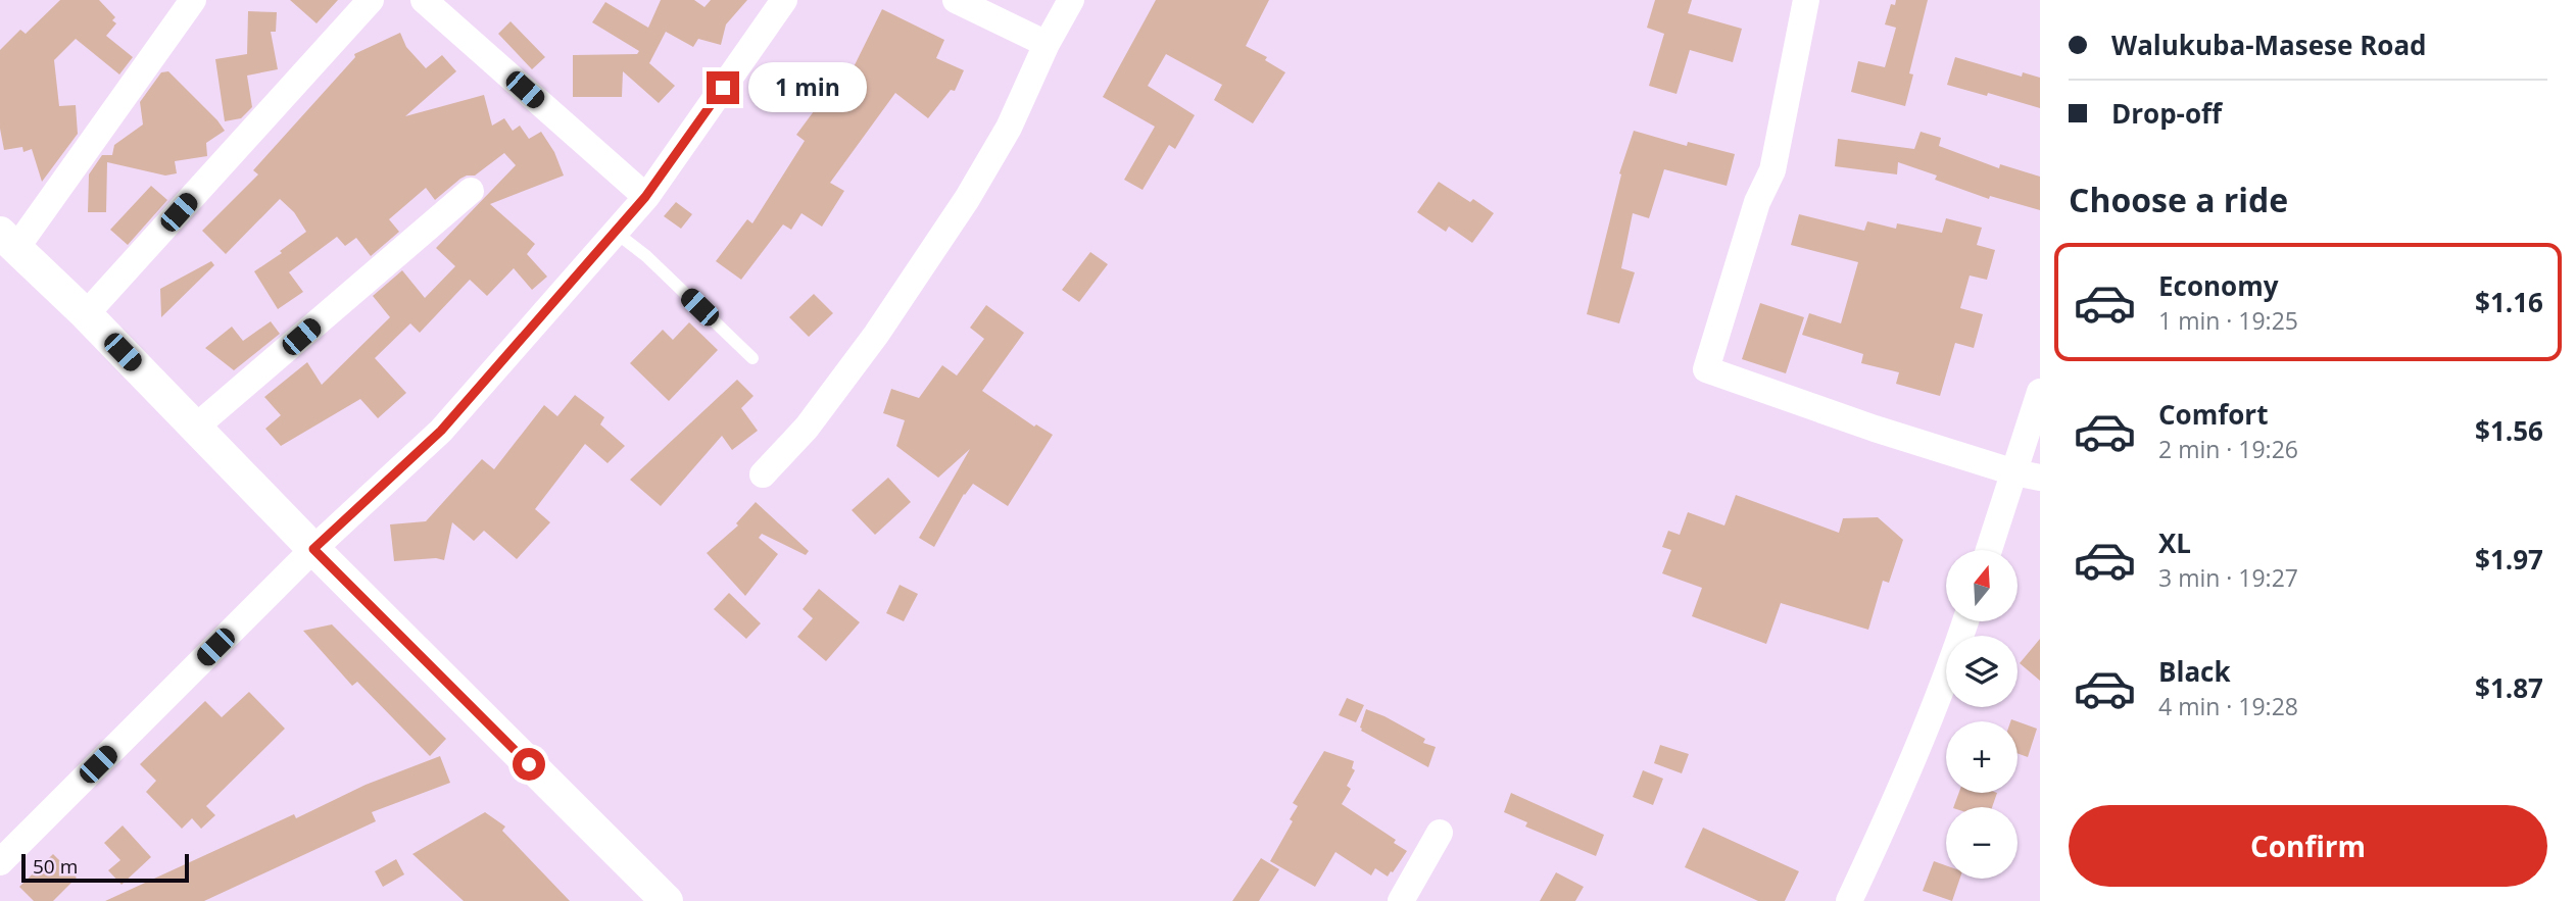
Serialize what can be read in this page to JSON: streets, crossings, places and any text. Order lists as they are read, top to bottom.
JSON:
{
  "scale_bar": "50 m",
  "north": "top",
  "page": {
    "banner": ["Walukuba-Masese Road", "Drop-off"],
    "bubble": "1 min",
    "heading": "Choose a ride",
    "list": [
      {
        "name": "Economy",
        "note": "1 min · 19:25",
        "value": "$1.16"
      },
      {
        "name": "Comfort",
        "note": "2 min · 19:26",
        "value": "$1.56"
      },
      {
        "name": "XL",
        "note": "3 min · 19:27",
        "value": "$1.97"
      },
      {
        "name": "Black",
        "note": "4 min · 19:28",
        "value": "$1.87"
      }
    ],
    "map_buttons": ["+", "−"],
    "buttons": "Confirm",
    "scale": "50 m"
  }
}
